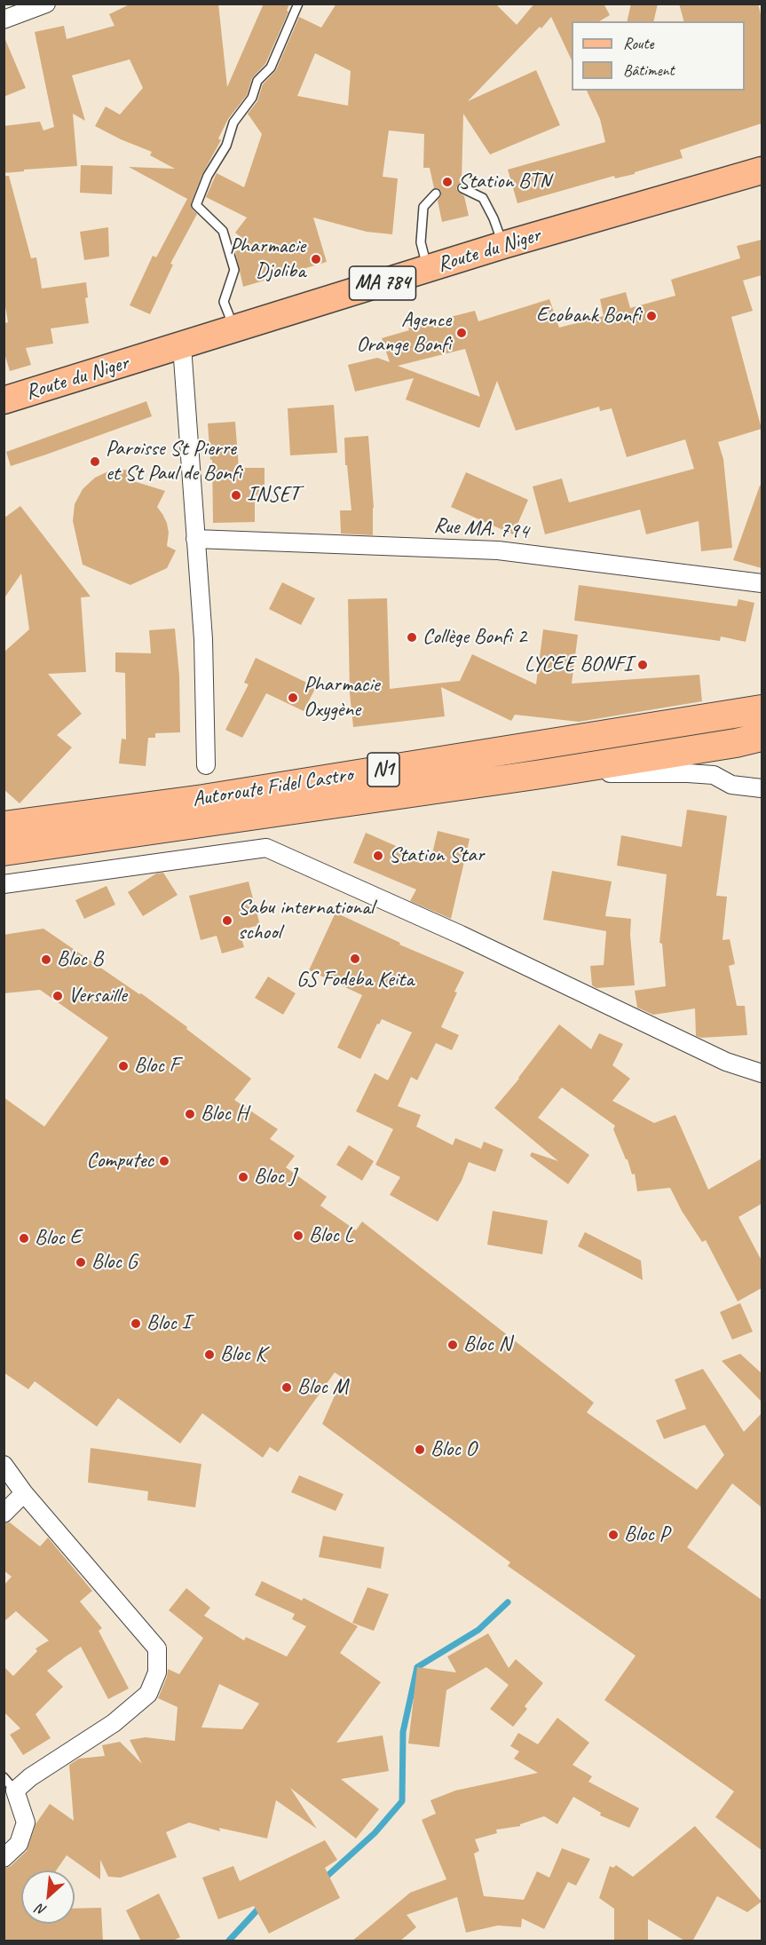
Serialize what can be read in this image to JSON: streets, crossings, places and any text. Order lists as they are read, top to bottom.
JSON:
{
  "streets": {
    "highway": ["N1", "Autoroute Fidel Castro"],
    "main road": ["Route du Niger", "MA 784"],
    "street": ["Rue MA. 794"]
  },
  "places": [
    "Station BTN",
    "Pharmacie Djoliba",
    "Ecobank Bonfi",
    "Agence Orange Bonfi",
    "Paroisse St Pierre et St Paul de Bonfi",
    "INSET",
    "Collège Bonfi 2",
    "LYCEE BONFI",
    "Pharmacie Oxygène",
    "Station Star",
    "Sabu international school",
    "GS Fodeba Keita",
    "Bloc B",
    "Versaille",
    "Bloc F",
    "Bloc H",
    "Computec",
    "Bloc J",
    "Bloc L",
    "Bloc E",
    "Bloc G",
    "Bloc I",
    "Bloc N",
    "Bloc K",
    "Bloc M",
    "Bloc O",
    "Bloc P"
  ],
  "legend": ["Route", "Bâtiment"],
  "north": "bottom left"
}
